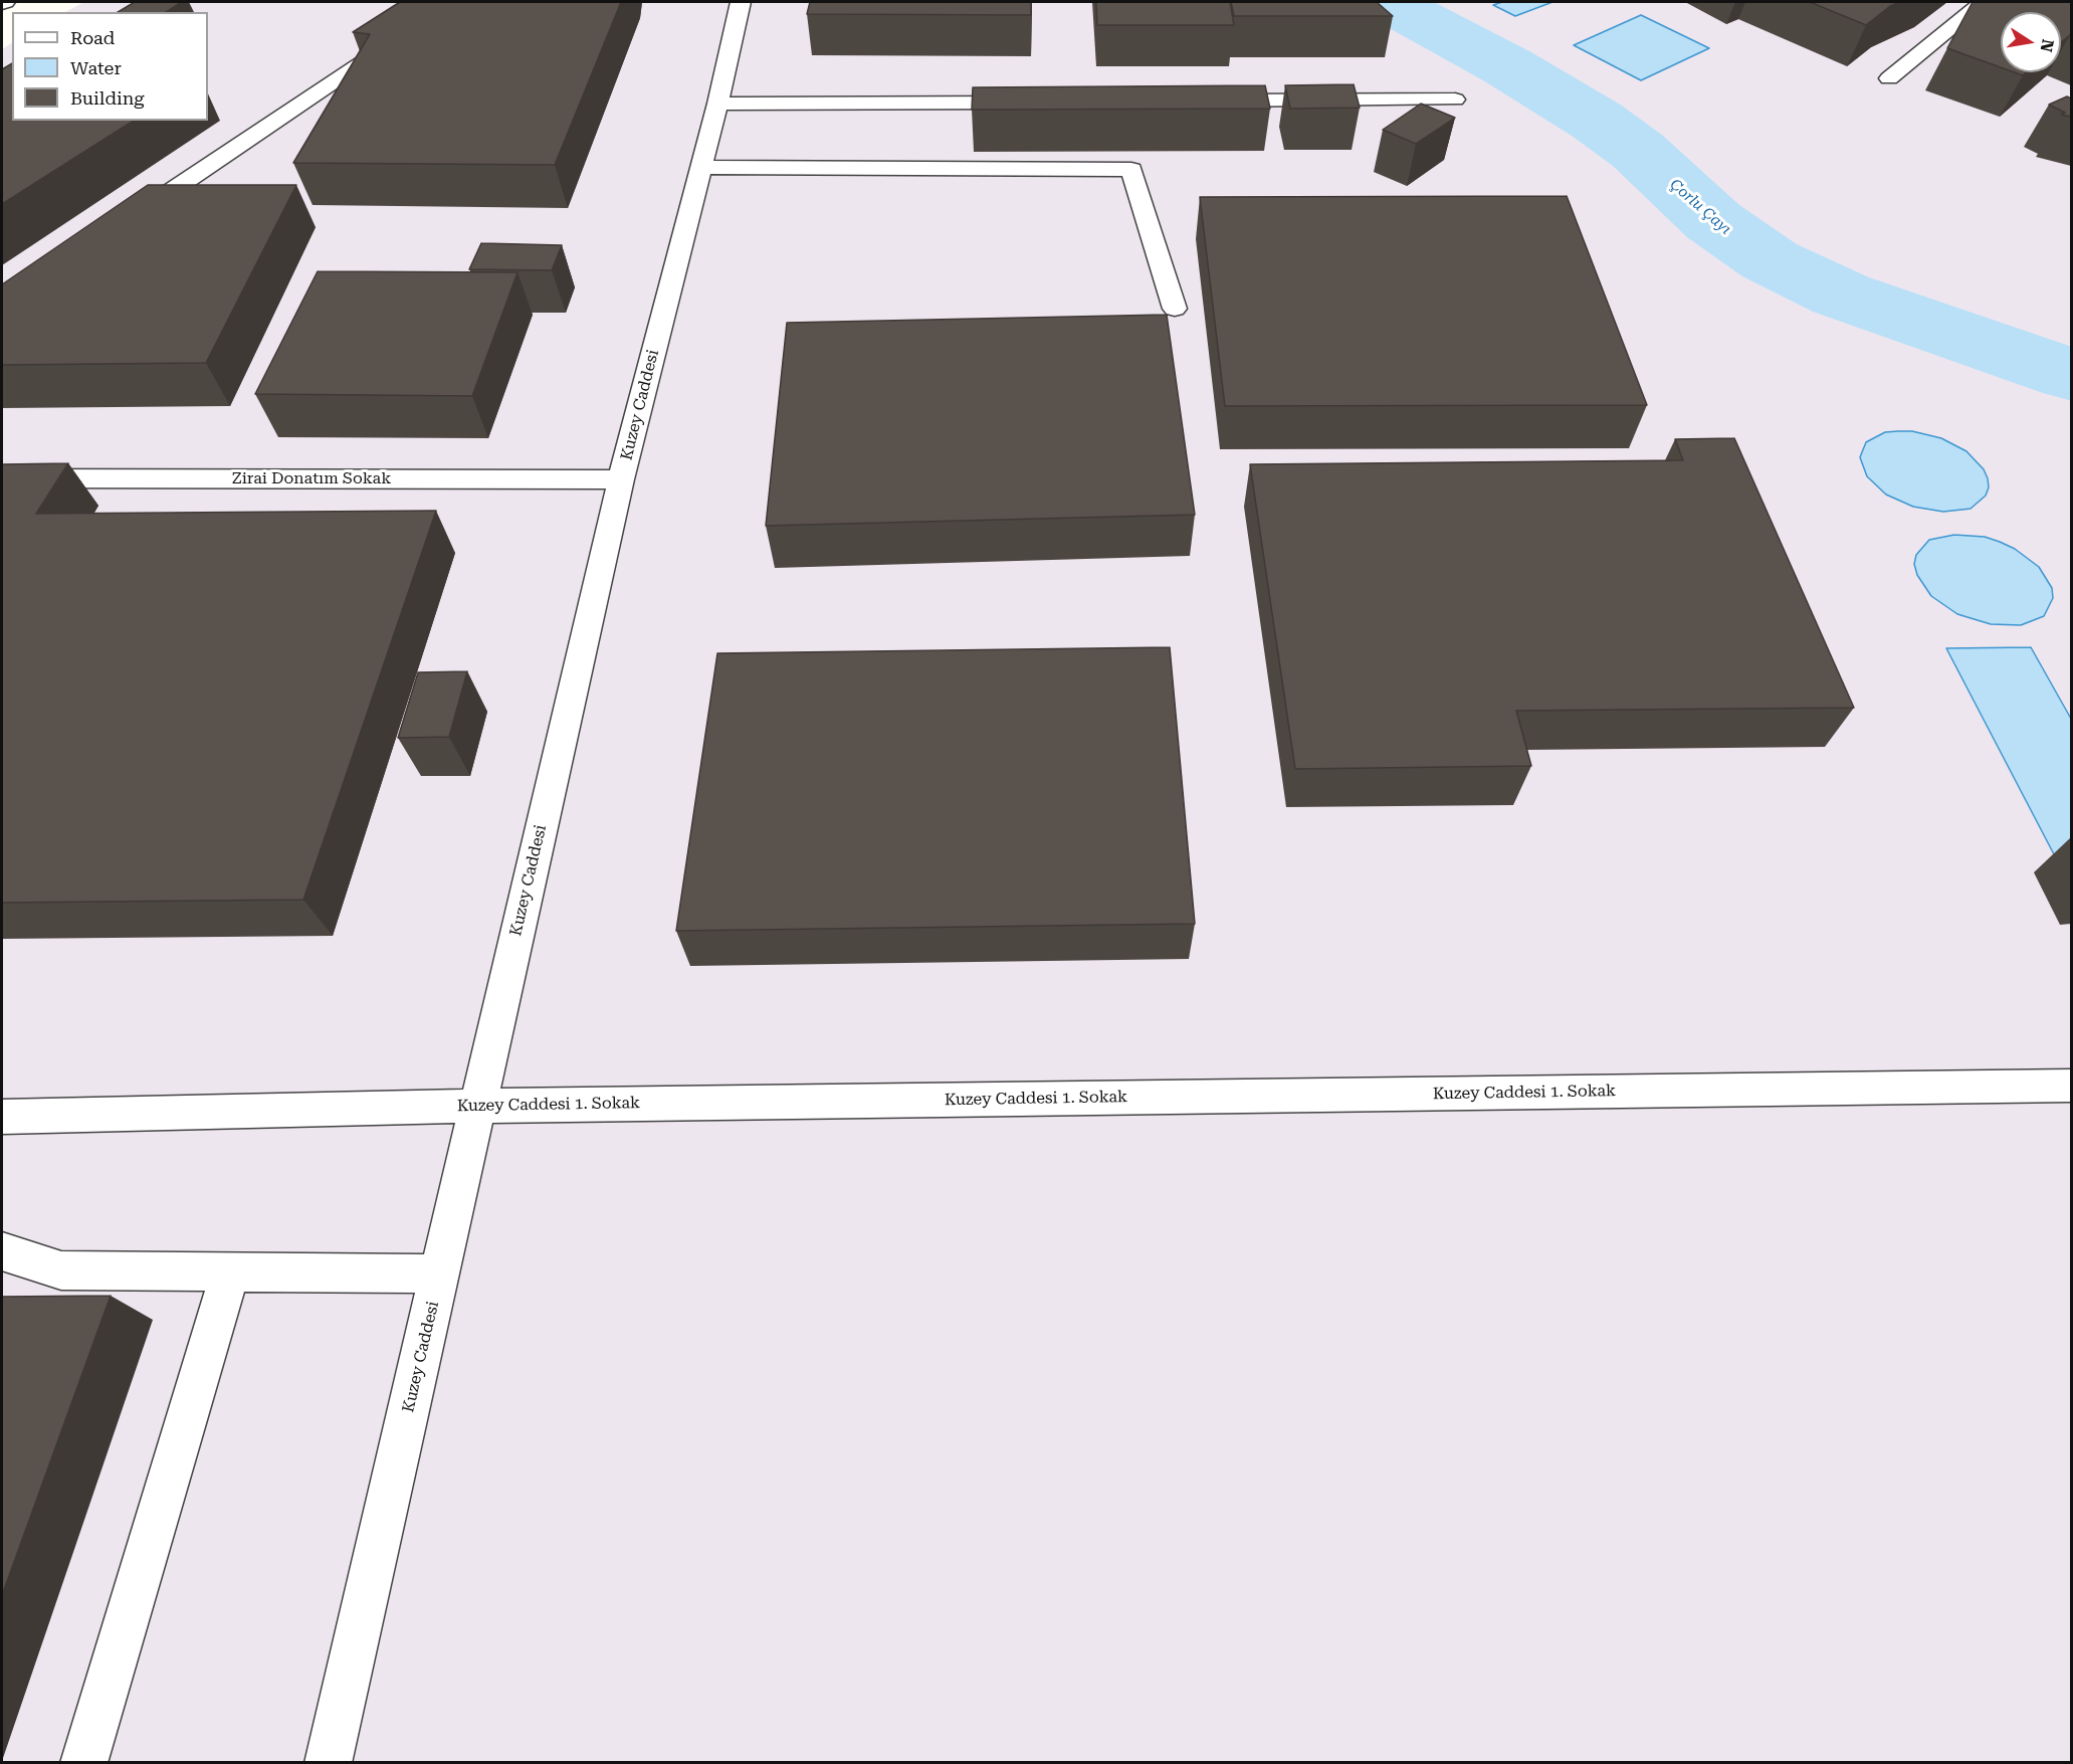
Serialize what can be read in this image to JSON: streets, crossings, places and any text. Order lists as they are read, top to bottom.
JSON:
{
  "streets": {
    "street": ["Kuzey Caddesi", "Zirai Donatım Sokak", "Kuzey Caddesi 1. Sokak"]
  },
  "crossings": [
    ["Kuzey Caddesi", "Zirai Donatım Sokak"],
    ["Kuzey Caddesi", "Kuzey Caddesi 1. Sokak"]
  ],
  "water": ["Çorlu Çayı"],
  "legend": ["Road", "Water", "Building"],
  "north": "right"
}
